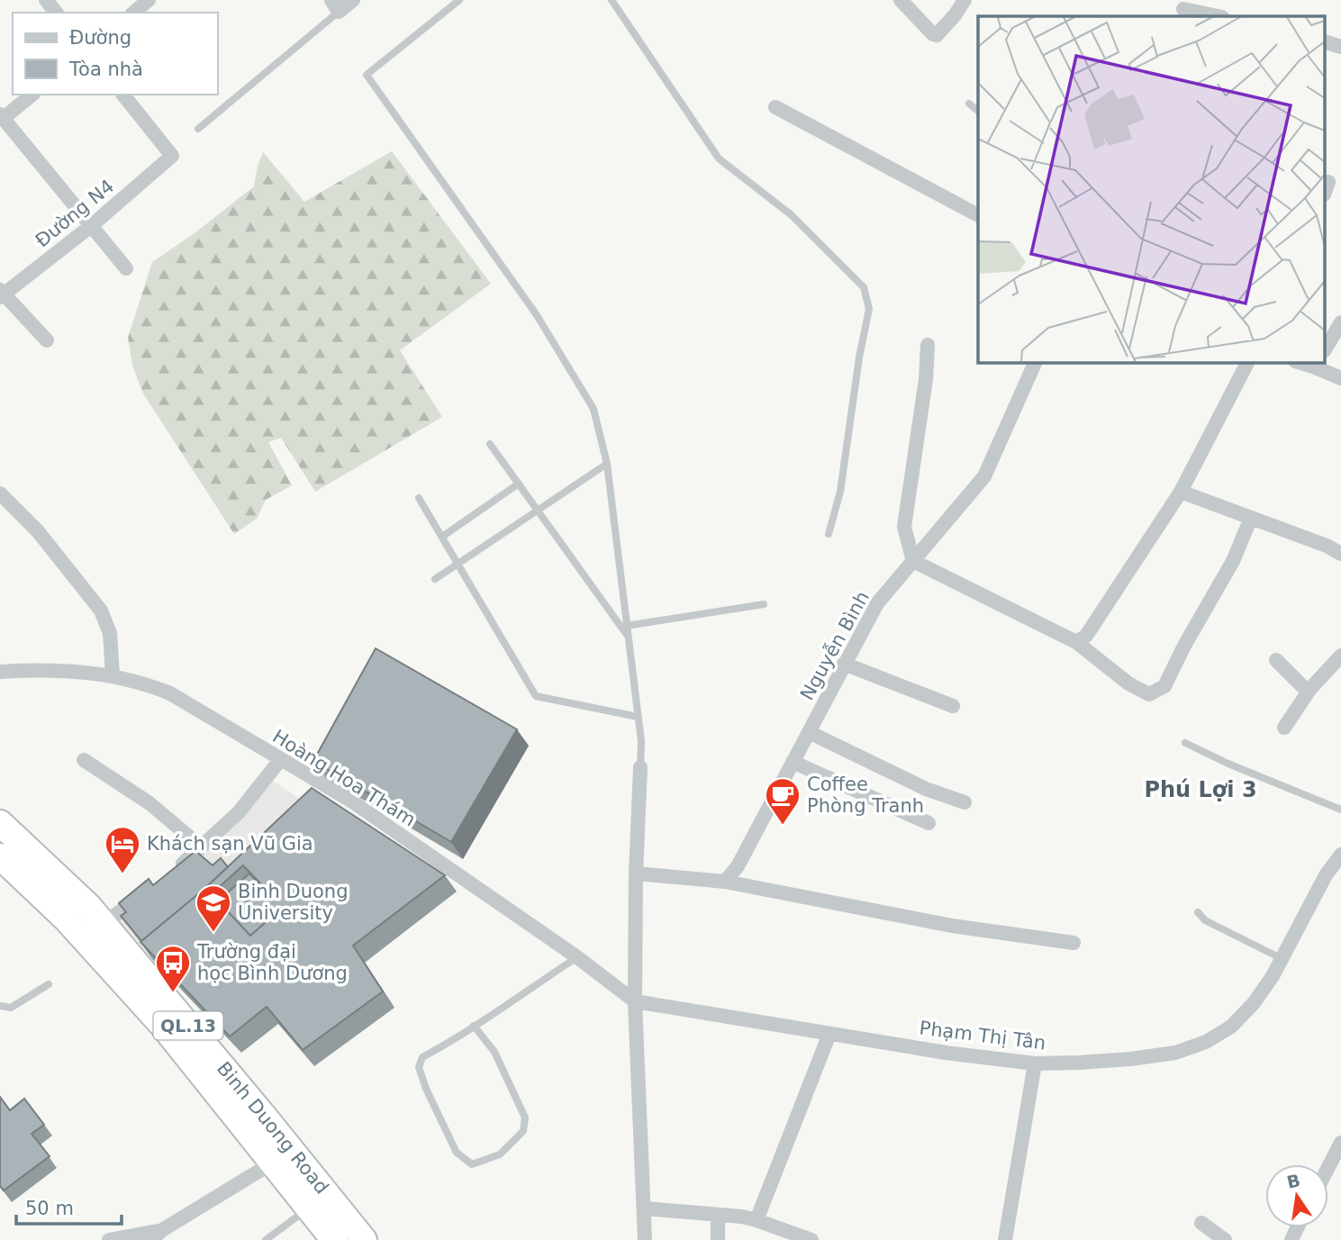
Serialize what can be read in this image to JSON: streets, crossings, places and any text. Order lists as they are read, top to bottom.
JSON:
{
  "streets": {
    "highway": ["QL.13", "Binh Duong Road"],
    "street": [
      "Đường N4",
      "Nguyễn Bình",
      "Hoàng Hoa Thám",
      "Phạm Thị Tân"
    ]
  },
  "crossings": [
    ["Hoàng Hoa Thám", "Phạm Thị Tân"]
  ],
  "districts": ["Phú Lợi 3"],
  "places": {
    "cafe": ["Coffee Phòng Tranh"],
    "hotel": ["Khách sạn Vũ Gia"],
    "school or university": ["Binh Duong University"],
    "bus stop": ["Trường đại học Bình Dương"]
  },
  "legend": ["Đường", "Tòa nhà"],
  "scale_bar": "50 m",
  "north": "top"
}
